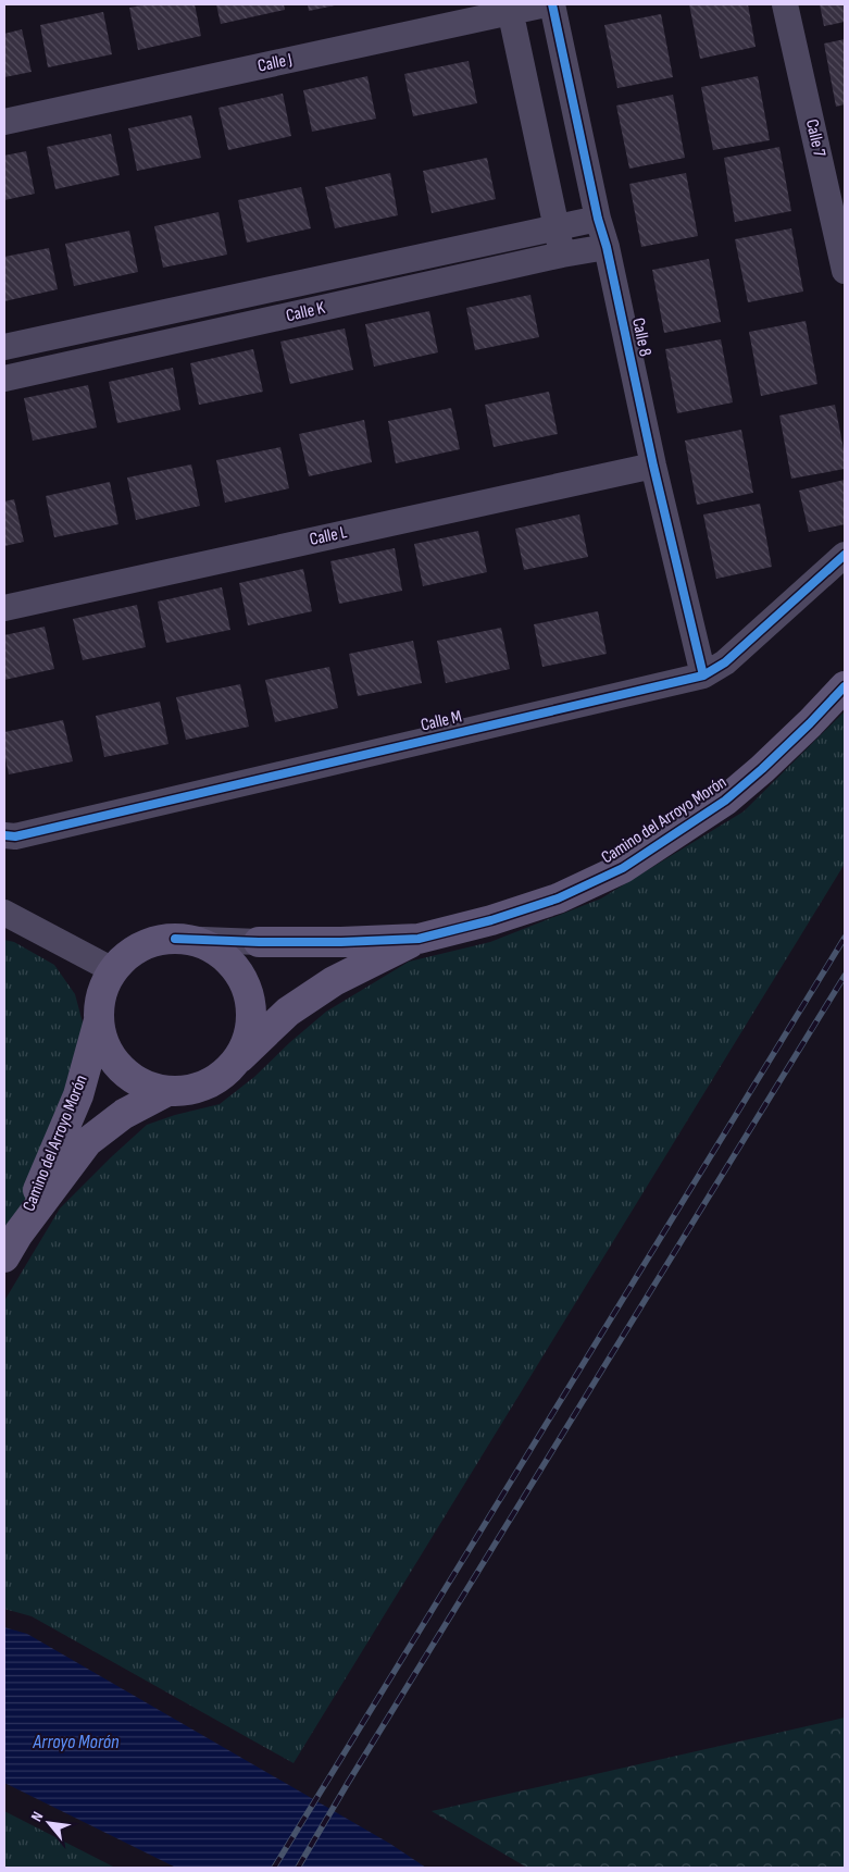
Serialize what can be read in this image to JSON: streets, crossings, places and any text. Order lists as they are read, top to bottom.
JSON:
{
  "streets": {
    "street": [
      "Calle J",
      "Calle 7",
      "Calle K",
      "Calle 8",
      "Calle L",
      "Calle M",
      "Camino del Arroyo Morón"
    ]
  },
  "crossings": [
    ["Calle K", "Calle 8"],
    ["Calle 8", "Calle L"],
    ["Calle 8", "Calle M"]
  ],
  "water": ["Arroyo Morón"],
  "north": "top left"
}
